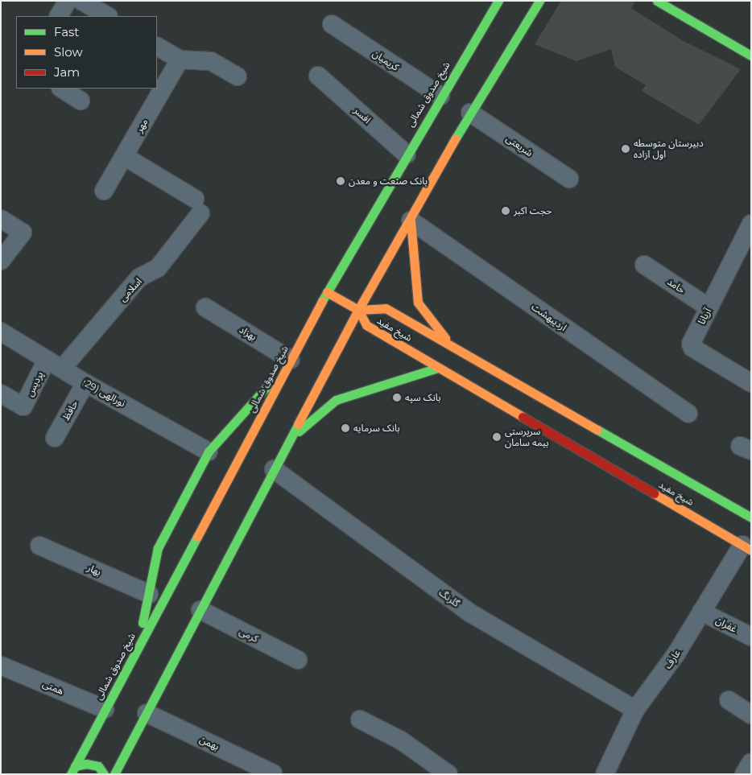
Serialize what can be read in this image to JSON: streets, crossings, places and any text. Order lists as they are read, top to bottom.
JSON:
{
  "streets": {
    "main road": ["شیخ صدوق شمالی", "شیخ مفید"],
    "street": [
      "کریمیان",
      "افسر",
      "مهر",
      "شریعتی",
      "حامد",
      "اسلامی",
      "آریانا",
      "اردیبهشت",
      "بهزاد",
      "پردیس",
      "نورالهی (29)",
      "حافظ",
      "بهار",
      "گلرنگ",
      "غفران",
      "کرمی",
      "عارف",
      "همتی",
      "بهمن"
    ]
  },
  "crossings": [
    ["کریمیان", "شیخ صدوق شمالی"],
    ["شیخ صدوق شمالی", "افسر"],
    ["شیخ صدوق شمالی", "بهزاد"],
    ["شیخ صدوق شمالی", "همتی"],
    ["مهر", "اسلامی"],
    ["حامد", "آریانا"],
    ["اسلامی", "نورالهی (29)"],
    ["شیخ مفید", "عارف"],
    ["پردیس", "نورالهی (29)"],
    ["نورالهی (29)", "حافظ"],
    ["گلرنگ", "عارف"],
    ["غفران", "عارف"]
  ],
  "places": [
    "دبیرستان متوسطه اول آزاده",
    "بانک صنعت و معدن",
    "حجت اکبر",
    "بانک سپه",
    "بانک سرمایه",
    "سرپرستی بیمه سامان"
  ],
  "legend": ["Fast", "Slow", "Jam"]
}
